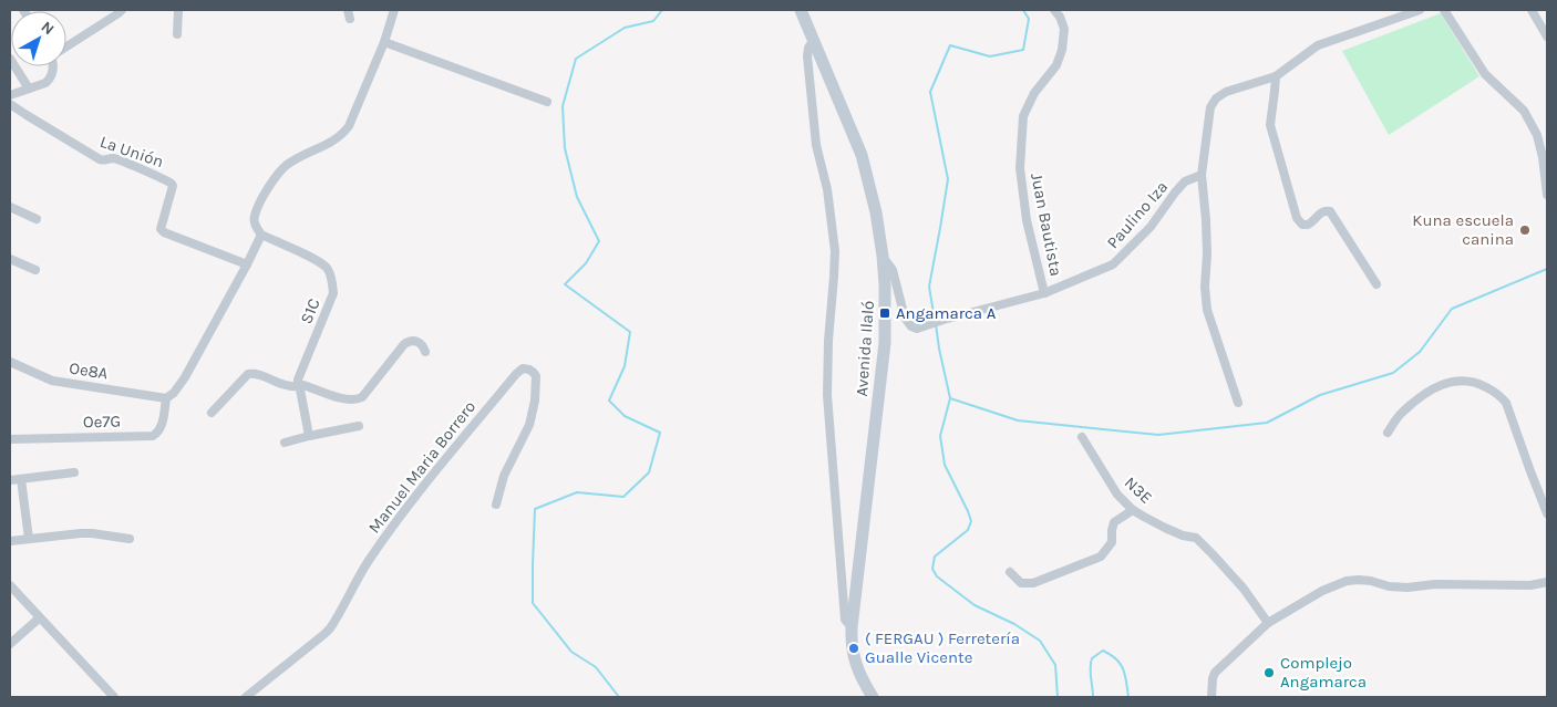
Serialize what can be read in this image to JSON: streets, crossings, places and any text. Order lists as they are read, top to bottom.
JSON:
{
  "streets": {
    "main road": ["Avenida Ilaló"],
    "street": [
      "La Unión",
      "Paulino Iza",
      "Juan Bautista",
      "S1C",
      "Oe8A",
      "Oe7G",
      "Manuel Maria Borrero",
      "N3E"
    ]
  },
  "crossings": [
    ["Paulino Iza", "Juan Bautista"],
    ["Paulino Iza", "Avenida Ilaló"],
    ["Oe8A", "Oe7G"]
  ],
  "places": {
    "other": ["Kuna escuela canina", "( FERGAU ) Ferretería Gualle Vicente", "Complejo Angamarca"],
    "transit": ["Angamarca A"]
  },
  "north": "top right"
}
